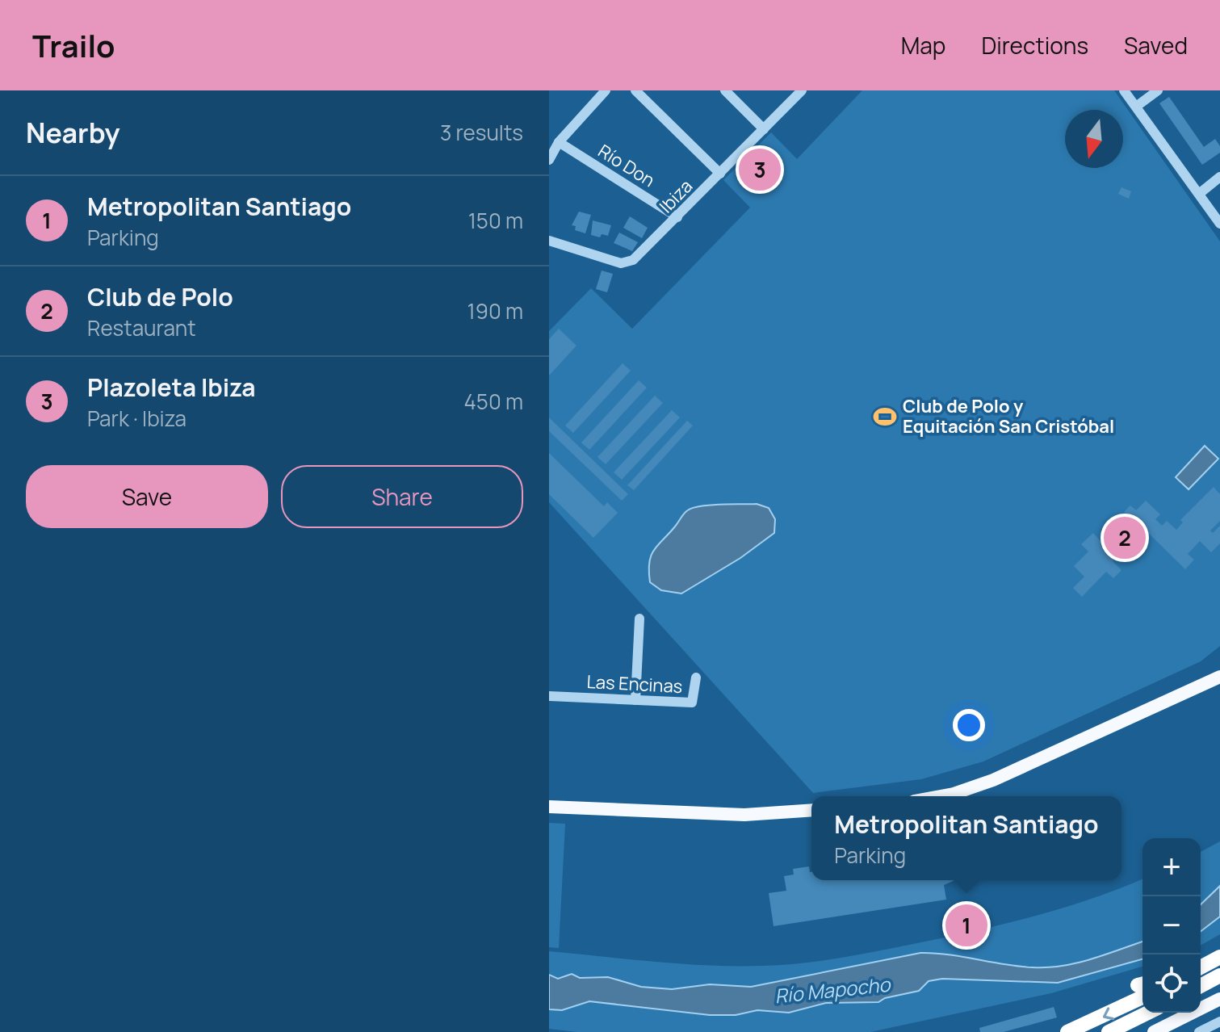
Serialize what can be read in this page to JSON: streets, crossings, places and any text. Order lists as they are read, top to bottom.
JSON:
{
  "streets": {
    "street": ["Río Don", "Ibiza", "Las Encinas"]
  },
  "crossings": [
    ["Río Don", "Ibiza"]
  ],
  "water": ["Río Mapocho"],
  "places": {
    "sports": ["Club de Polo y Equitación San Cristóbal"]
  },
  "north": "bottom",
  "page": {
    "header": "Trailo",
    "nav": ["Map", "Directions", "Saved"],
    "heading": ["Nearby", "3 results"],
    "pins": ["3", "2", "1"],
    "list": [
      {
        "mark": "1",
        "name": "Metropolitan Santiago",
        "note": "Parking",
        "value": "150 m"
      },
      {
        "mark": "2",
        "name": "Club de Polo",
        "note": "Restaurant",
        "value": "190 m"
      },
      {
        "mark": "3",
        "name": "Plazoleta Ibiza",
        "note": "Park · Ibiza",
        "value": "450 m"
      }
    ],
    "buttons": ["Save", "Share"],
    "popup": ["Metropolitan Santiago", "Parking"],
    "map_buttons": ["+", "−"]
  }
}
